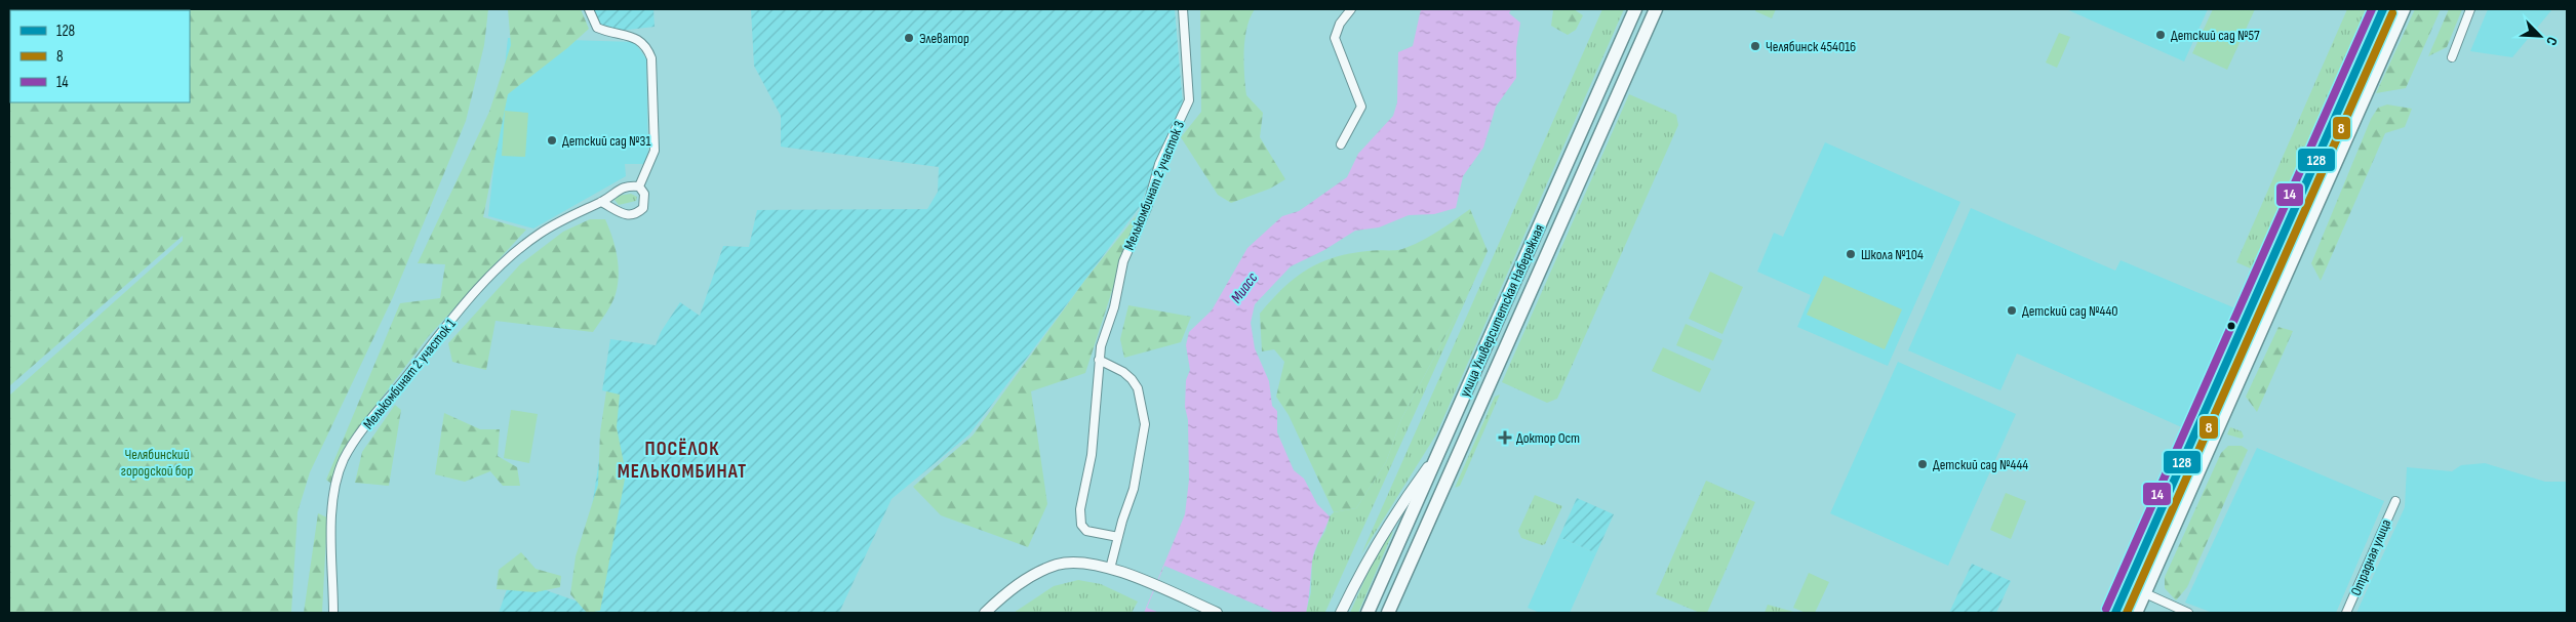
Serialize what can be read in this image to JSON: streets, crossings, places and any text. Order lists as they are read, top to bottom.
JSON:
{
  "streets": {
    "main road": ["улица Университетская Набережная"],
    "street": ["Мелькомбинат 2 участок 3", "Мелькомбинат 2 участок 1", "Отрадная улица"]
  },
  "districts": ["ПОСЁЛОК МЕЛЬКОМБИНАТ"],
  "water": ["Миасс"],
  "parks": ["Челябинский городской бор"],
  "places": {
    "other": [
      "Детский сад №57",
      "Элеватор",
      "Челябинск 454016",
      "Детский сад №31",
      "Школа №104",
      "Детский сад №440",
      "Детский сад №444"
    ],
    "health": ["Доктор Ост"]
  },
  "lines": ["transit line 128", "transit line 14", "transit line 8"],
  "legend": ["128", "8", "14"],
  "north": "bottom right"
}
